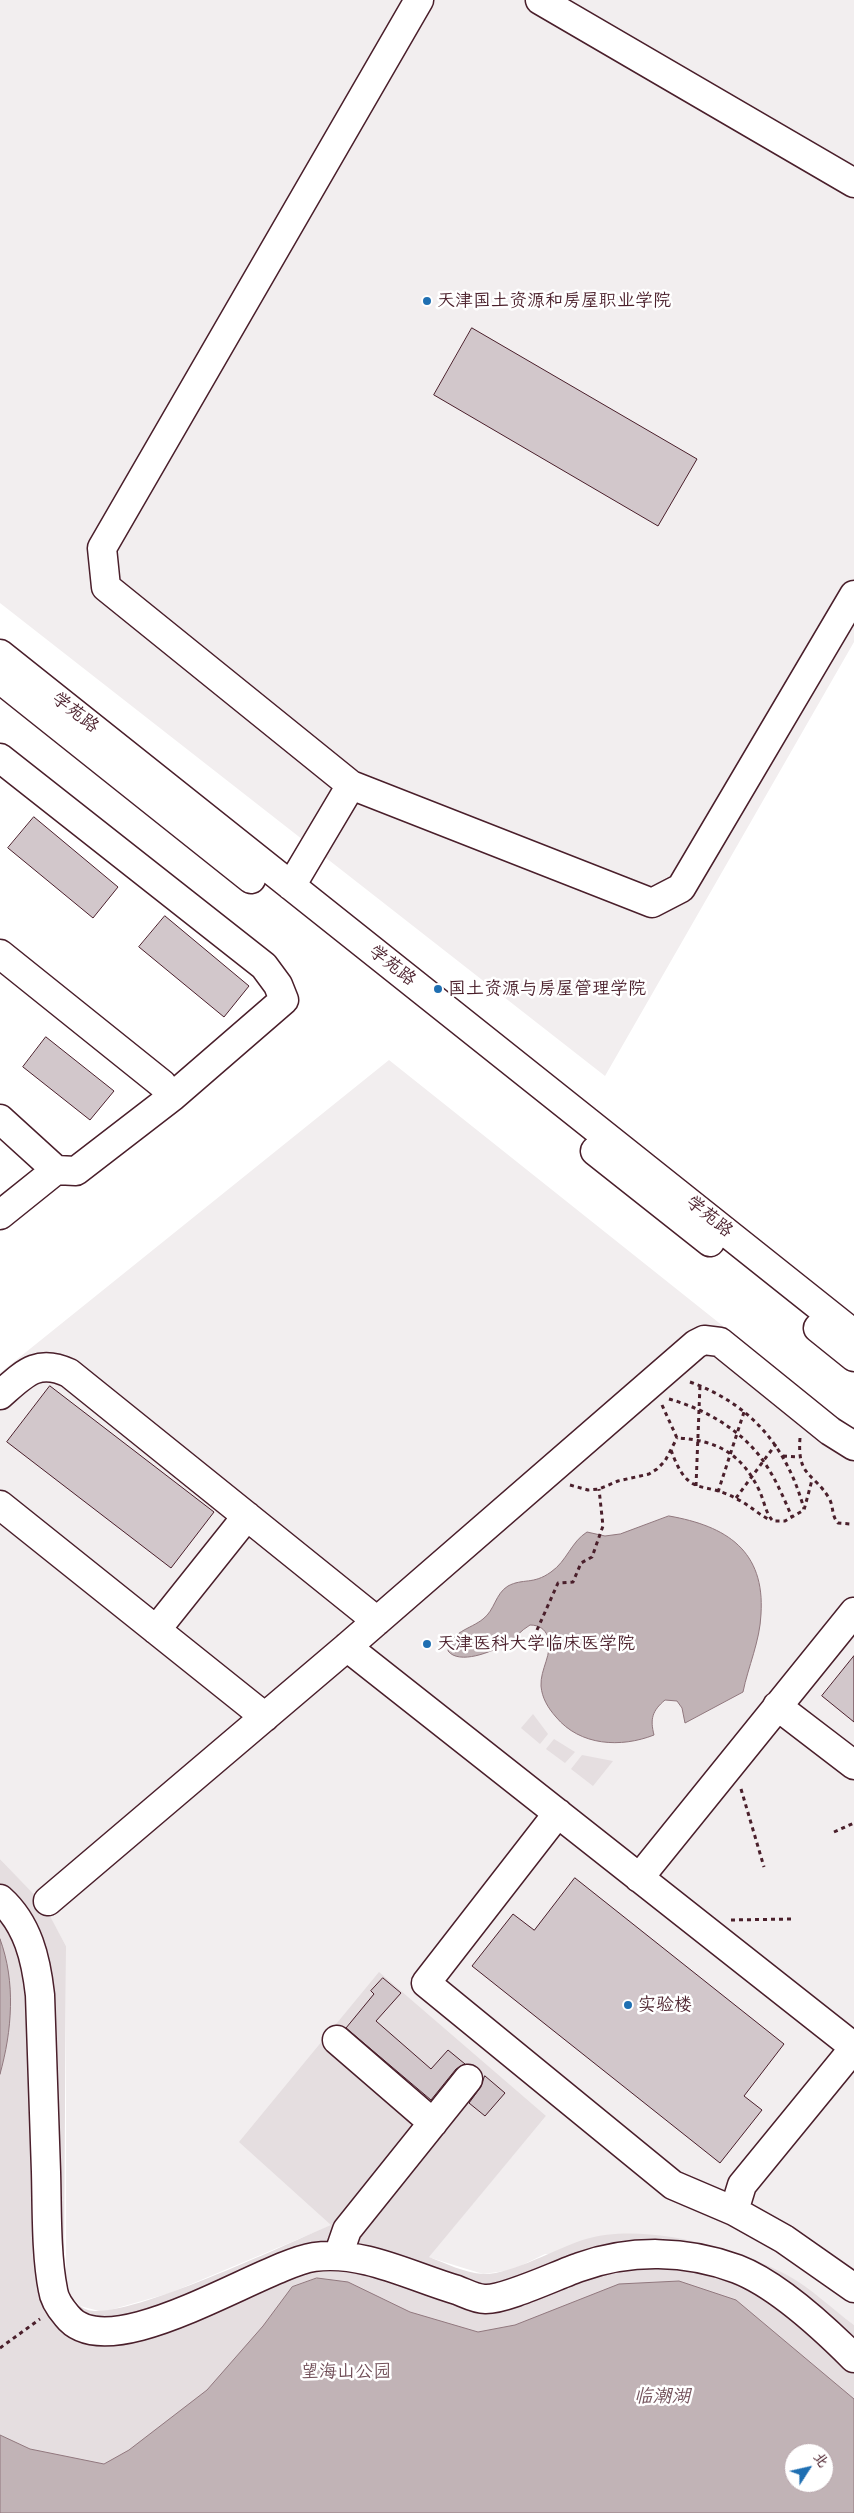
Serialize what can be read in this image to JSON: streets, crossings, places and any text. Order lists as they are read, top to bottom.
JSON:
{
  "streets": {
    "street": ["学苑路"]
  },
  "water": ["临潮湖"],
  "parks": ["望海山公园"],
  "places": [
    "天津国土资源和房屋职业学院",
    "国土资源与房屋管理学院",
    "天津医科大学临床医学院",
    "实验楼"
  ],
  "north": "top right"
}
